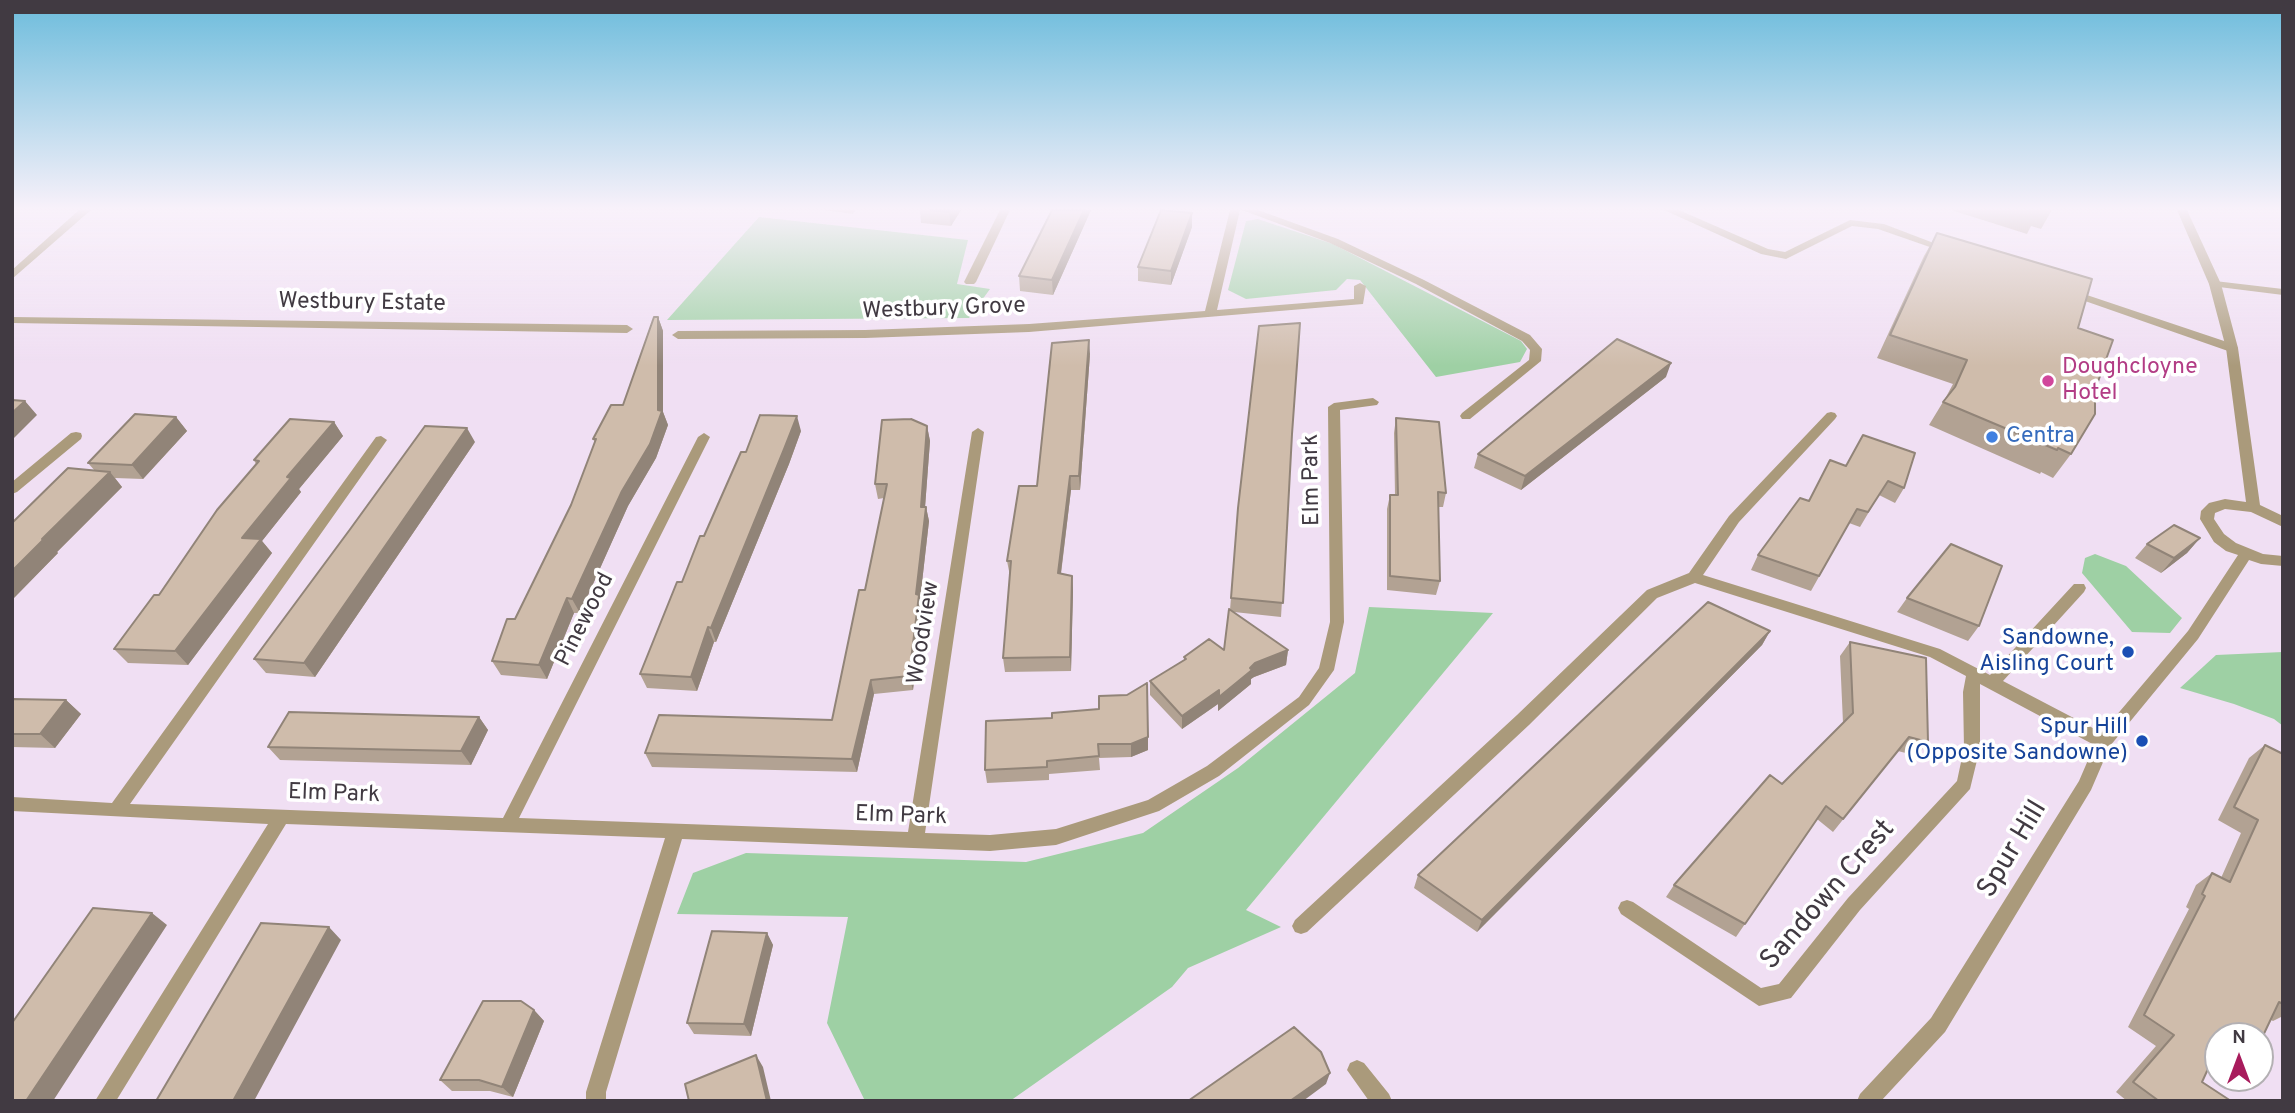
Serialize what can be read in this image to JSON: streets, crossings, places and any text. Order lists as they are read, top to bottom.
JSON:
{
  "streets": {
    "street": [
      "Westbury Estate",
      "Westbury Grove",
      "Elm Park",
      "Pinewood",
      "Woodview",
      "Spur Hill",
      "Sandown Crest"
    ]
  },
  "crossings": [
    ["Elm Park", "Pinewood"],
    ["Elm Park", "Woodview"]
  ],
  "places": [
    "Doughcloyne Hotel",
    "Centra",
    "Sandowne, Aisling Court",
    "Spur Hill (Opposite Sandowne)"
  ],
  "north": "top"
}
